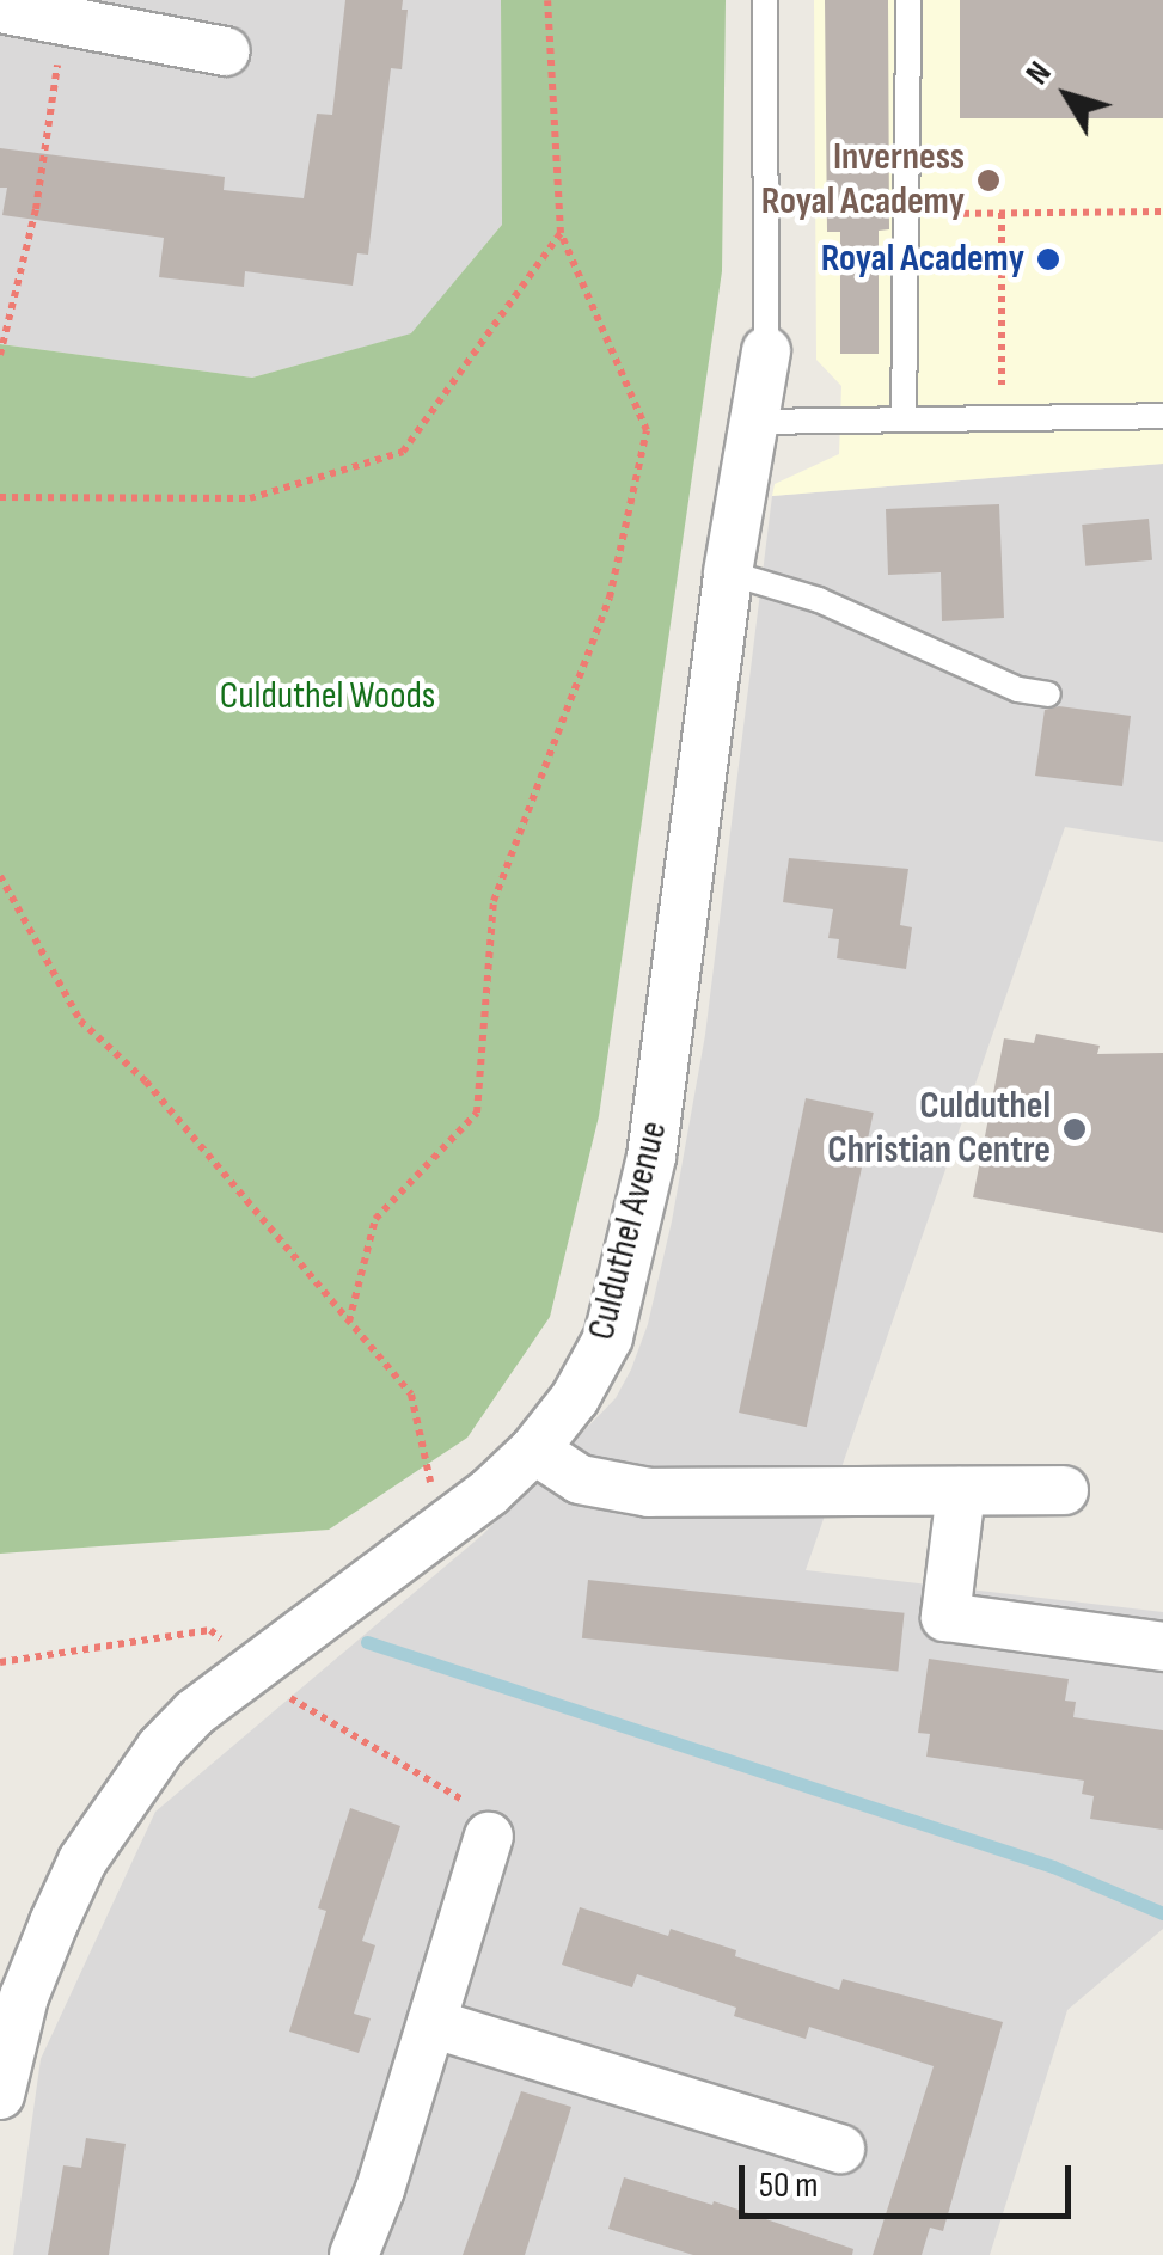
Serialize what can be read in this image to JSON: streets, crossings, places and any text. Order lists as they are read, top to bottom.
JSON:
{
  "streets": {
    "street": ["Culduthel Avenue"]
  },
  "parks": ["Culduthel Woods"],
  "places": ["Inverness Royal Academy", "Royal Academy", "Culduthel Christian Centre"],
  "scale_bar": "50 m",
  "north": "top left"
}
